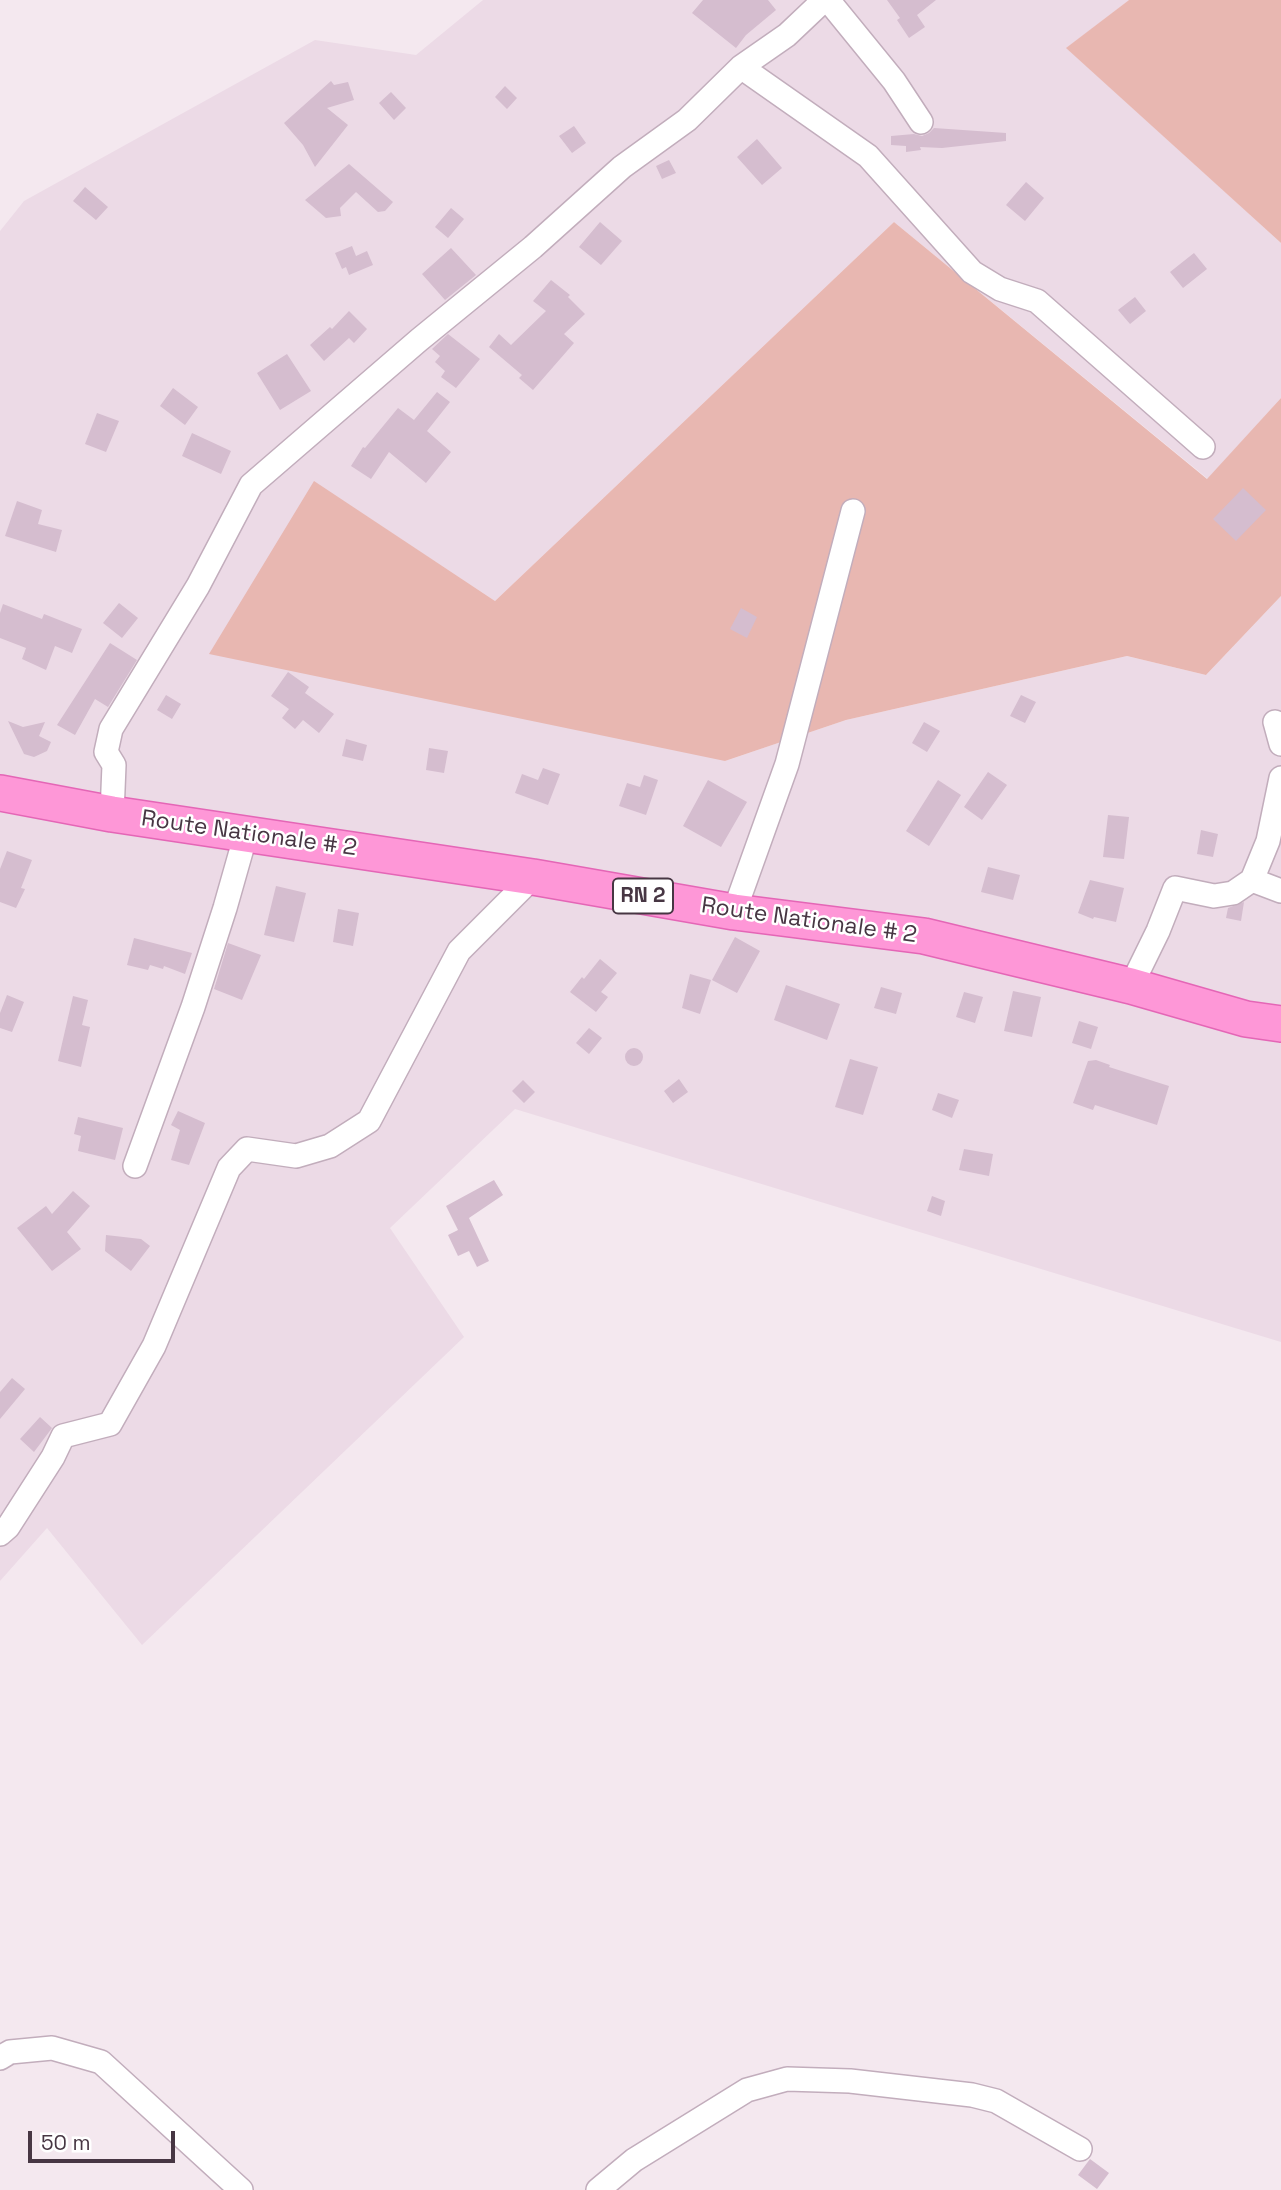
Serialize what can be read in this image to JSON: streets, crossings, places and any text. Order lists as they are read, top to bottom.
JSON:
{
  "streets": {
    "main road": ["Route Nationale # 2", "RN 2"]
  },
  "scale_bar": "50 m"
}
